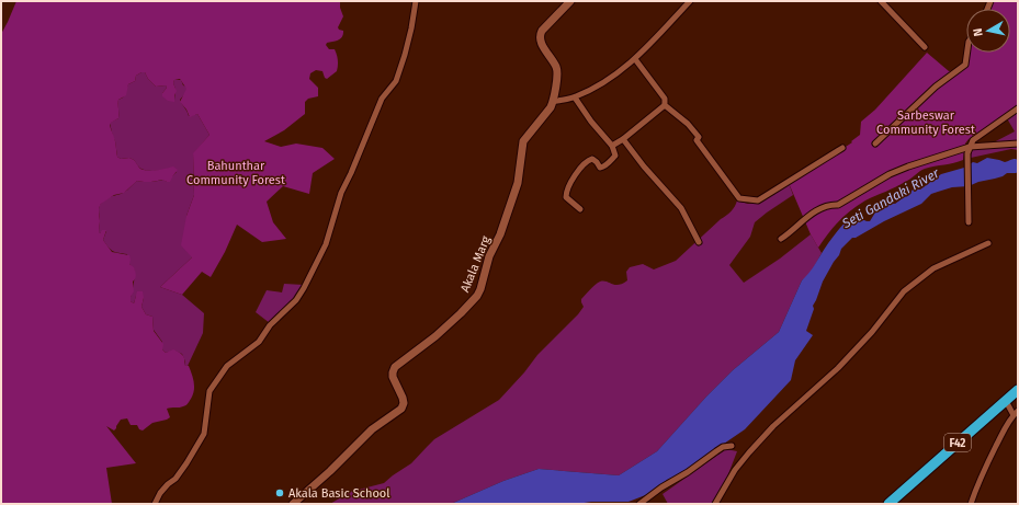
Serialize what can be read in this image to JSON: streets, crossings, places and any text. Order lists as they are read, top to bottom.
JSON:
{
  "streets": {
    "highway": ["F42"],
    "main road": ["Akala Marg"]
  },
  "water": ["Seti Gandaki River"],
  "parks": ["Sarbeswar Community Forest", "Bahunthar Community Forest"],
  "places": ["Akala Basic School"],
  "north": "left"
}
